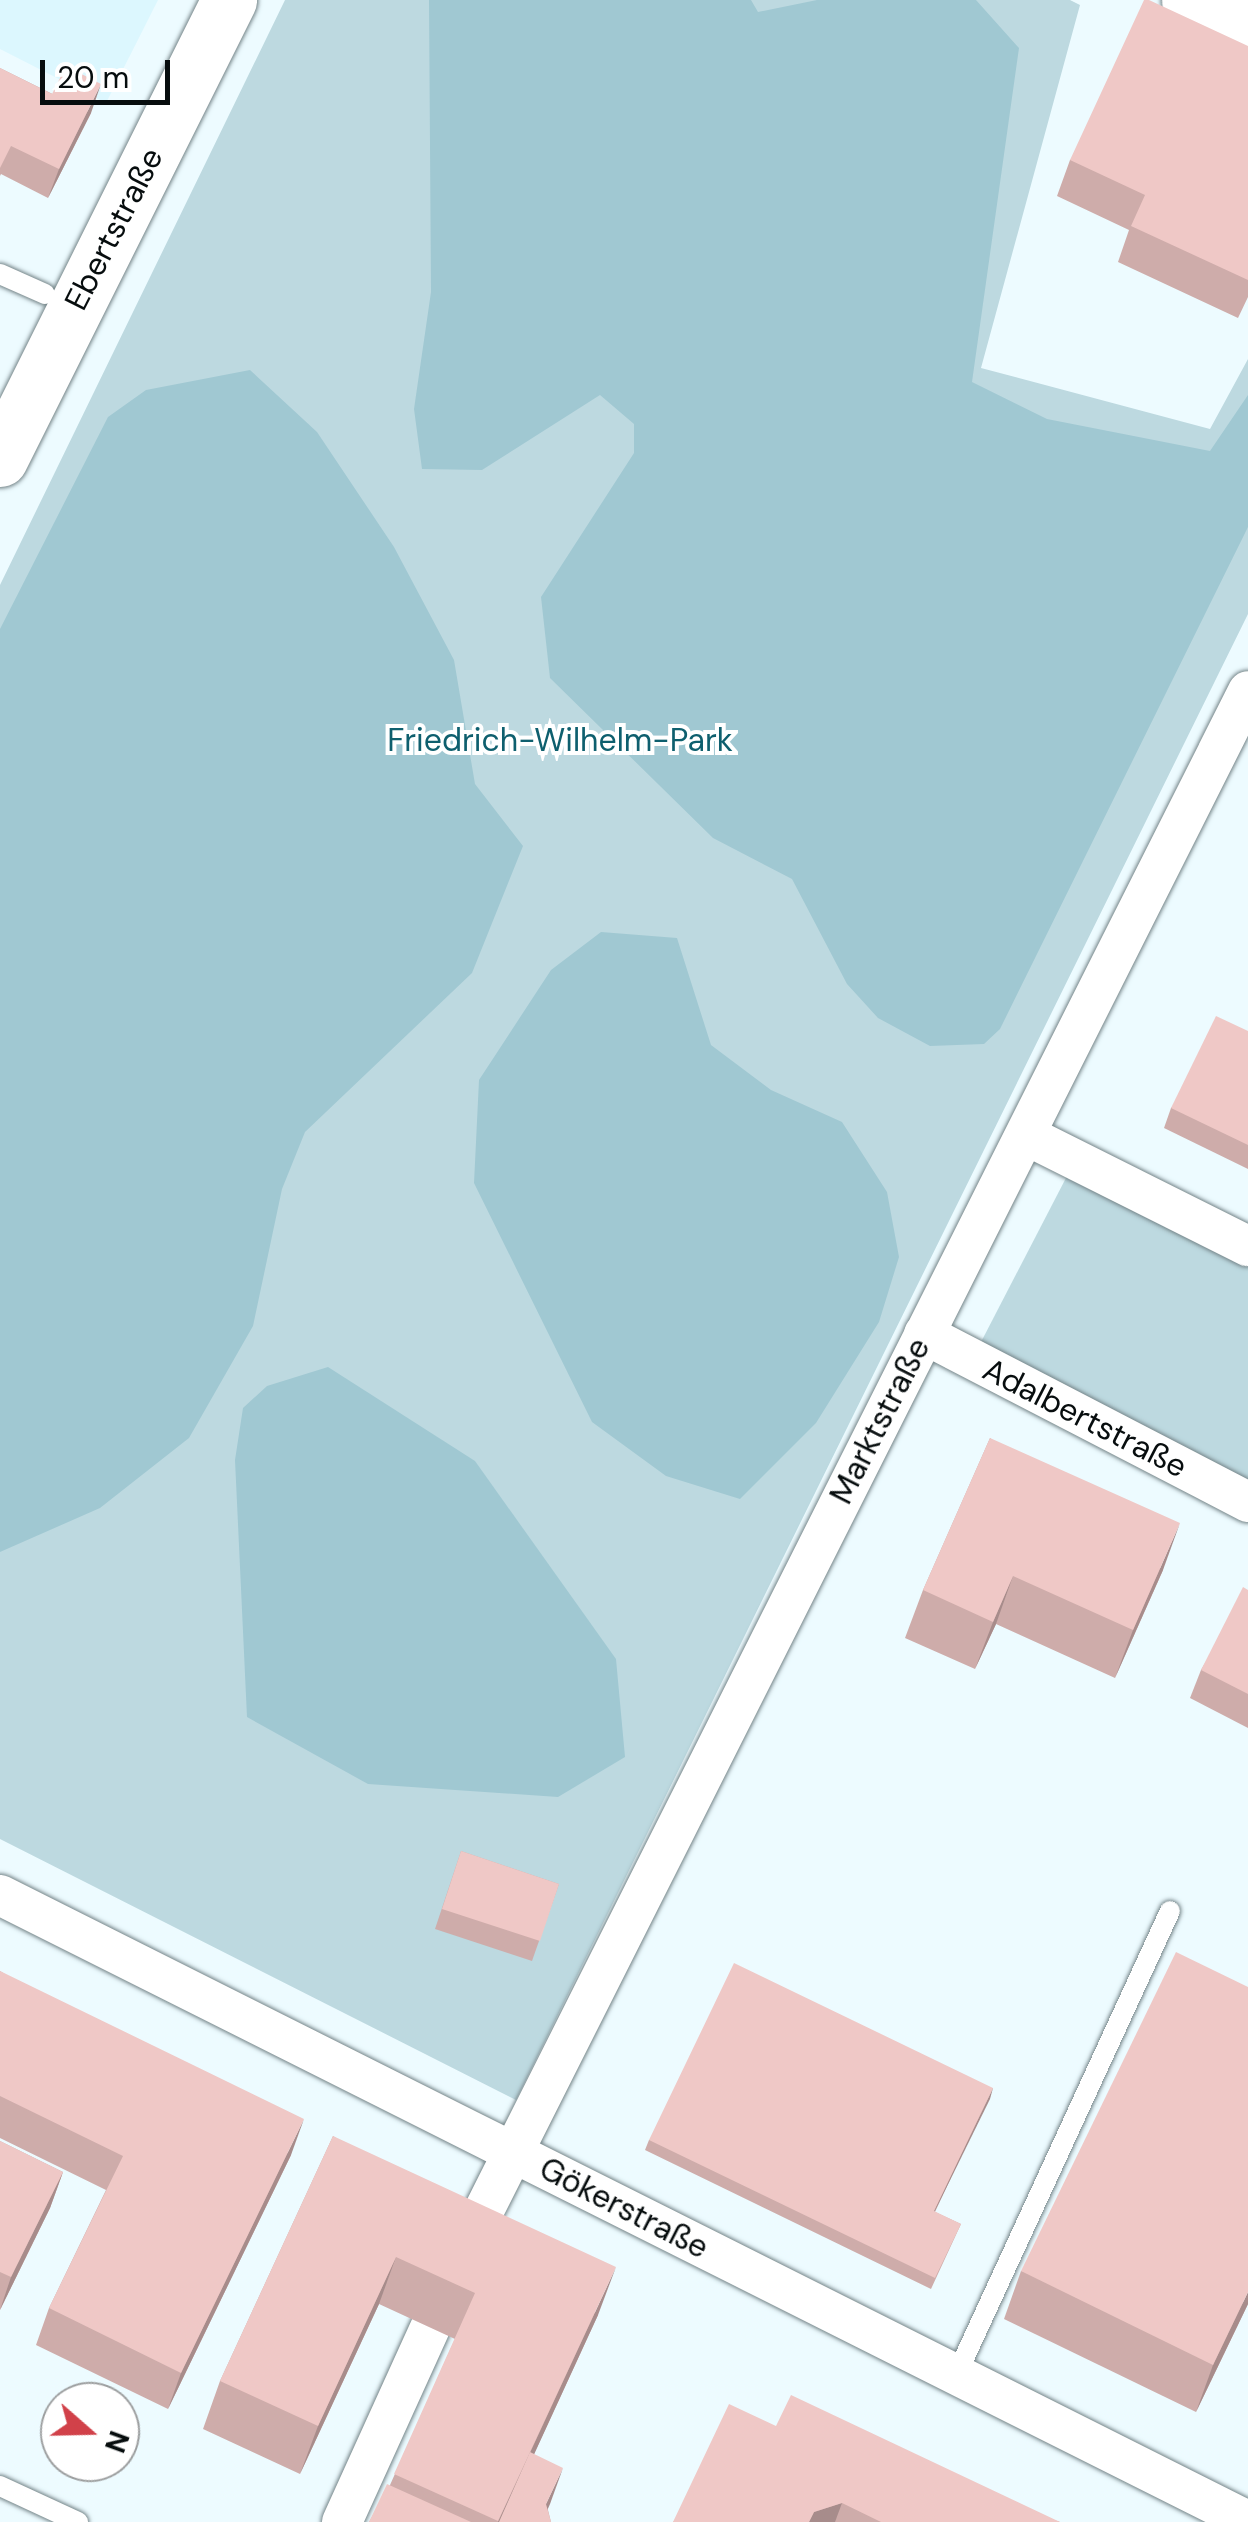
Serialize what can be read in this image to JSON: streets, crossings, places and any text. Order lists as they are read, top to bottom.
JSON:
{
  "streets": {
    "street": [
      "Ebertstraße",
      "Adalbertstraße",
      "Marktstraße",
      "Gökerstraße"
    ]
  },
  "crossings": [
    ["Adalbertstraße", "Marktstraße"],
    ["Marktstraße", "Gökerstraße"]
  ],
  "parks": ["Friedrich-Wilhelm-Park"],
  "scale_bar": "20 m",
  "north": "right"
}
